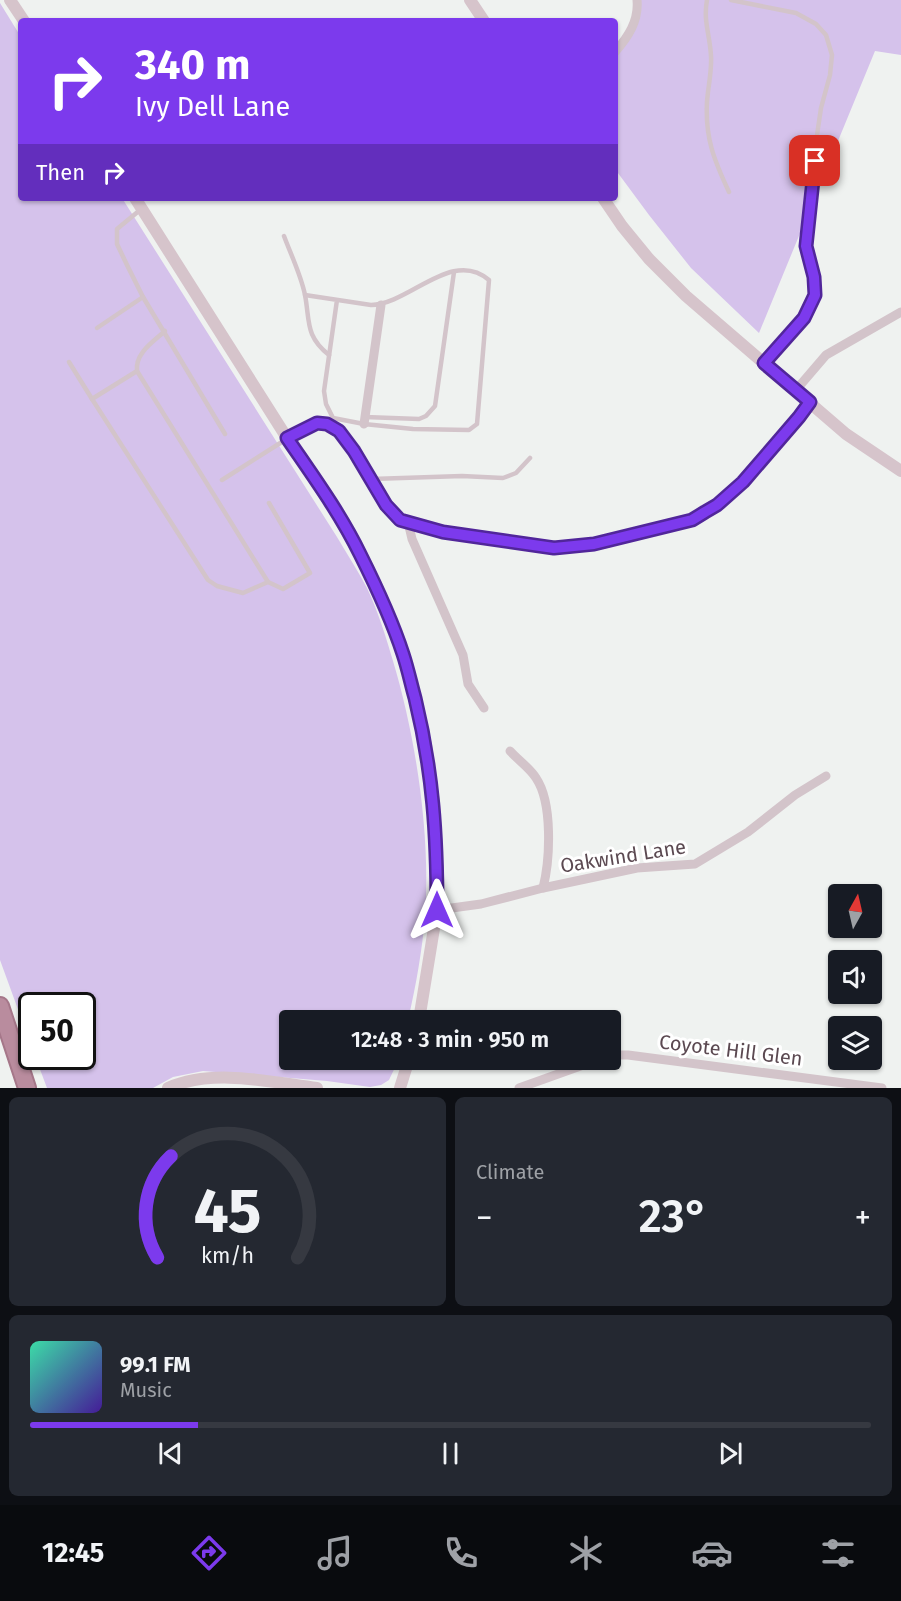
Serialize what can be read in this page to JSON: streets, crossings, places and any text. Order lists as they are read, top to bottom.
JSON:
{
  "streets": {
    "street": ["Oakwind Lane", "Coyote Hill Glen"]
  },
  "north": "top",
  "page": {
    "turn": ["340 m", "Ivy Dell Lane"],
    "then": "Then",
    "limit": "50",
    "trip": "12:48 · 3 min · 950 m",
    "tile": "Climate",
    "heat": ["−", "23°", "+"],
    "song": ["99.1 FM", "Music"],
    "tabs": "12:45",
    "gauge": ["45", "km/h"]
  }
}
